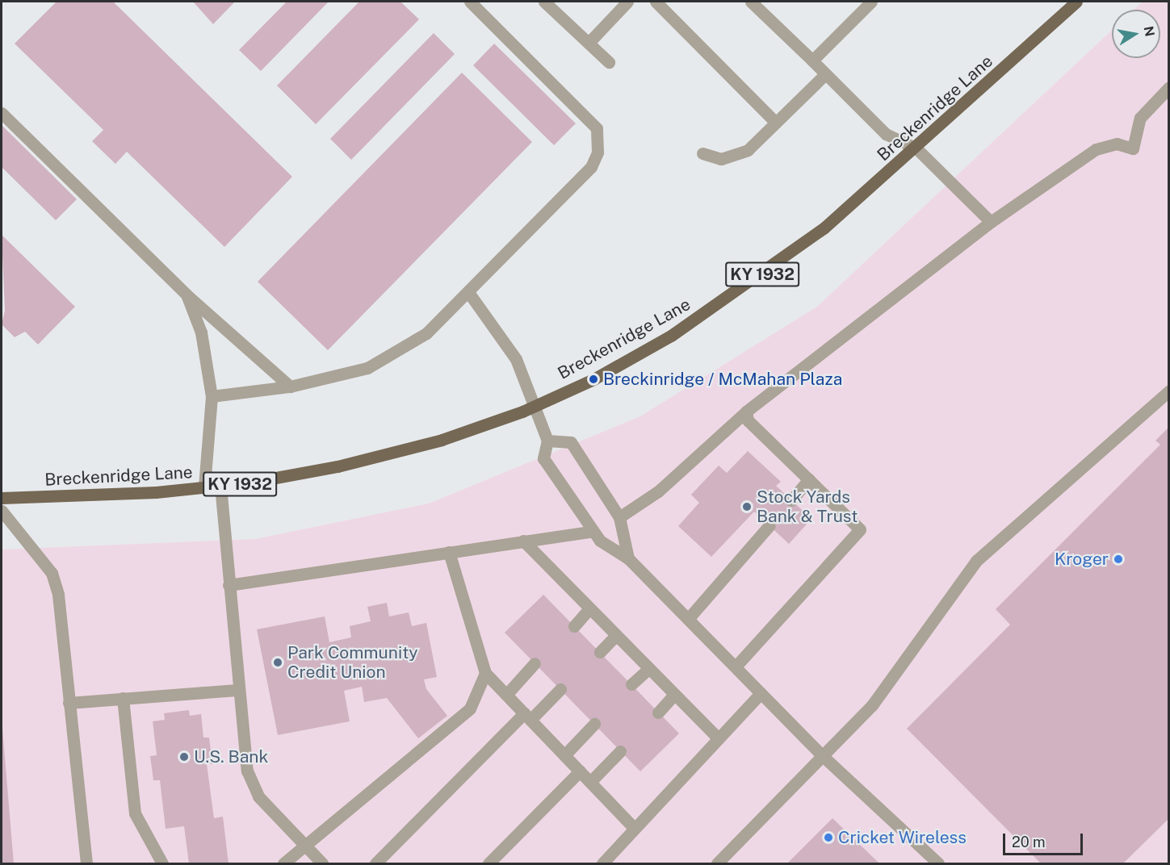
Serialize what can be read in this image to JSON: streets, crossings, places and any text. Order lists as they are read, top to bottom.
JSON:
{
  "streets": {
    "main road": ["Breckenridge Lane", "KY 1932"]
  },
  "places": [
    "Breckinridge / McMahan Plaza",
    "Stock Yards Bank & Trust",
    "Kroger",
    "Park Community Credit Union",
    "U.S. Bank",
    "Cricket Wireless"
  ],
  "scale_bar": "20 m",
  "north": "right"
}
